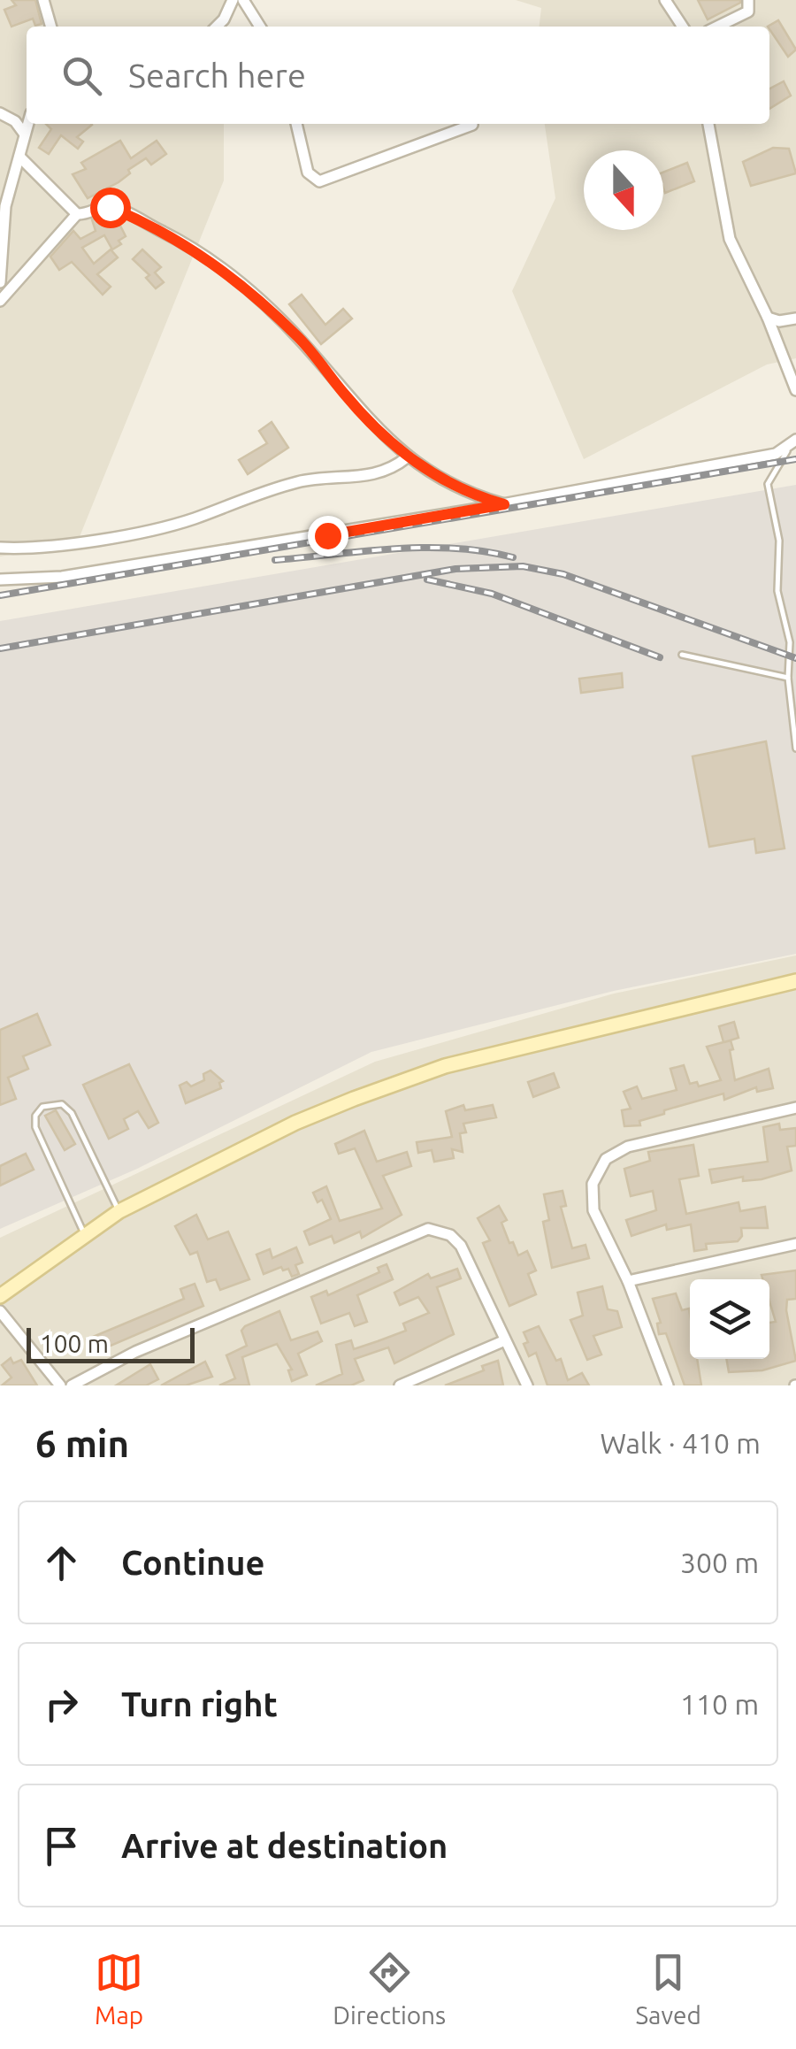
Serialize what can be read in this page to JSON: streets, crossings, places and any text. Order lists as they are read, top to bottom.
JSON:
{
  "scale_bar": "100 m",
  "north": "bottom",
  "page": {
    "search": "Search here",
    "scale": "100 m",
    "heading": ["6 min", "Walk · 410 m"],
    "list": [
      ["Continue", "300 m"],
      ["Turn right", "110 m"],
      "Arrive at destination"
    ],
    "nav": ["Map", "Directions", "Saved"]
  }
}
